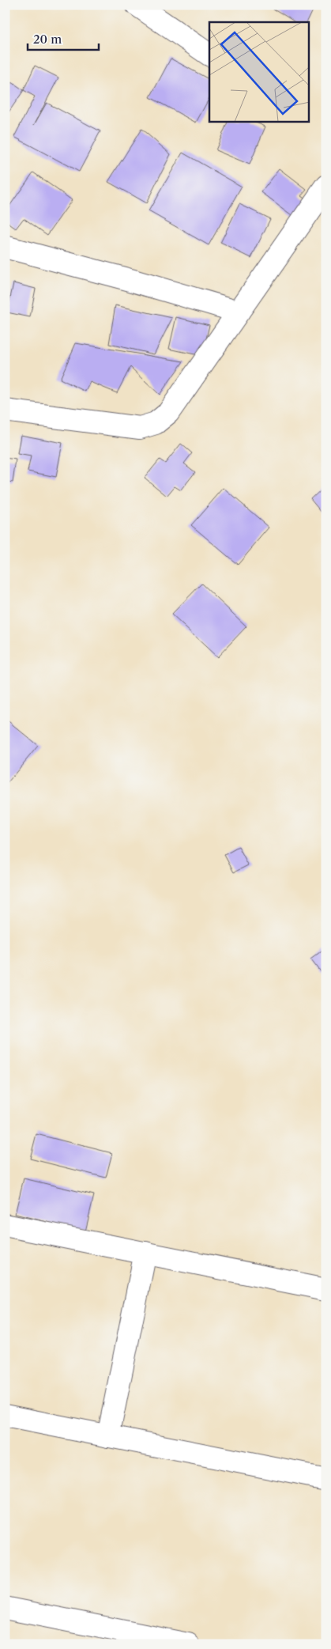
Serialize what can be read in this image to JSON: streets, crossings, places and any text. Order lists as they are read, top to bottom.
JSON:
{
  "scale_bar": "20 m"
}
